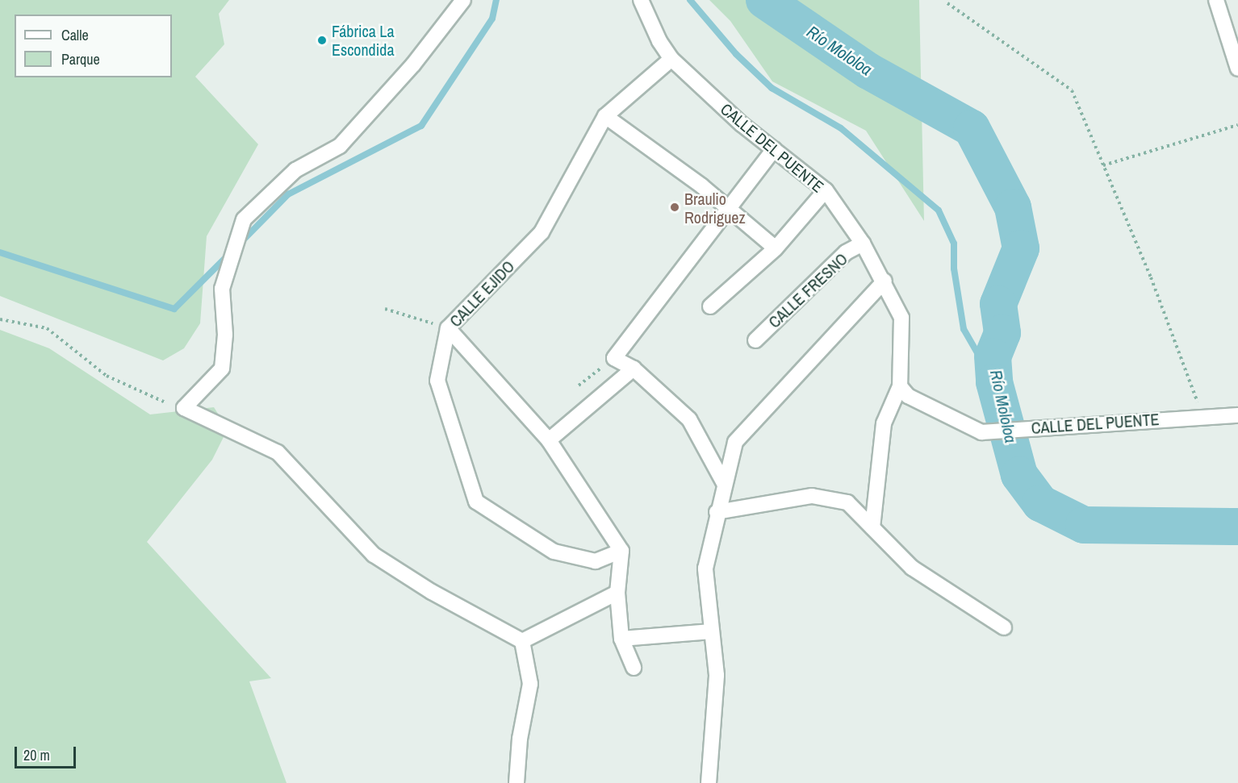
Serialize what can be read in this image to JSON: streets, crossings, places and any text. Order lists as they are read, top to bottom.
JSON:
{
  "streets": {
    "street": ["CALLE DEL PUENTE", "CALLE FRESNO", "CALLE EJIDO"]
  },
  "crossings": [
    ["CALLE DEL PUENTE", "CALLE FRESNO"],
    ["CALLE DEL PUENTE", "CALLE EJIDO"]
  ],
  "water": ["Río Mololoa"],
  "places": ["Fábrica La Escondida", "Braulio Rodriguez"],
  "legend": ["Calle", "Parque"],
  "scale_bar": "20 m"
}
